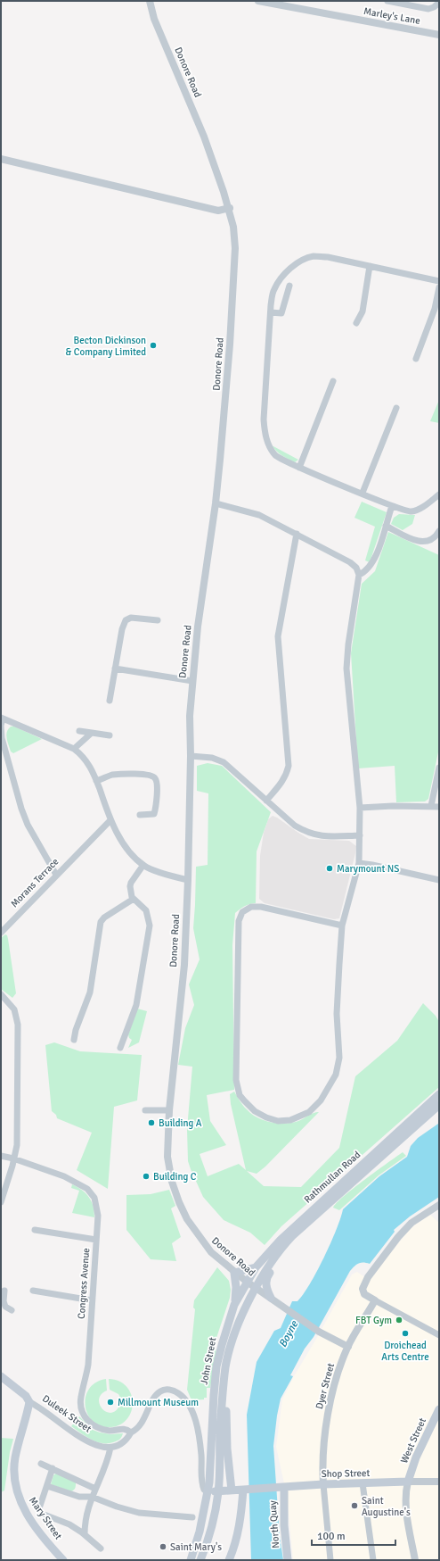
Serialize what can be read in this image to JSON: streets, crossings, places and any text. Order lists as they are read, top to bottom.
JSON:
{
  "streets": {
    "main road": [
      "Rathmullan Road",
      "John Street",
      "Duleek Street",
      "West Street",
      "Shop Street",
      "Mary Street",
      "North Quay"
    ],
    "street": [
      "Marley's Lane",
      "Donore Road",
      "Morans Terrace",
      "Congress Avenue",
      "Dyer Street"
    ]
  },
  "crossings": [
    ["Donore Road", "Rathmullan Road"],
    ["Donore Road", "John Street"],
    ["Donore Road", "Dyer Street"],
    ["Rathmullan Road", "John Street"],
    ["John Street", "Shop Street"],
    ["Dyer Street", "Shop Street"],
    ["Duleek Street", "Mary Street"],
    ["West Street", "Shop Street"],
    ["Shop Street", "North Quay"]
  ],
  "water": ["Boyne"],
  "places": [
    "Becton Dickinson & Company Limited",
    "Marymount NS",
    "Building A",
    "Building C",
    "FBT Gym",
    "Droichead Arts Centre",
    "Millmount Museum",
    "Saint Augustine's",
    "Saint Mary's"
  ],
  "scale_bar": "100 m"
}
